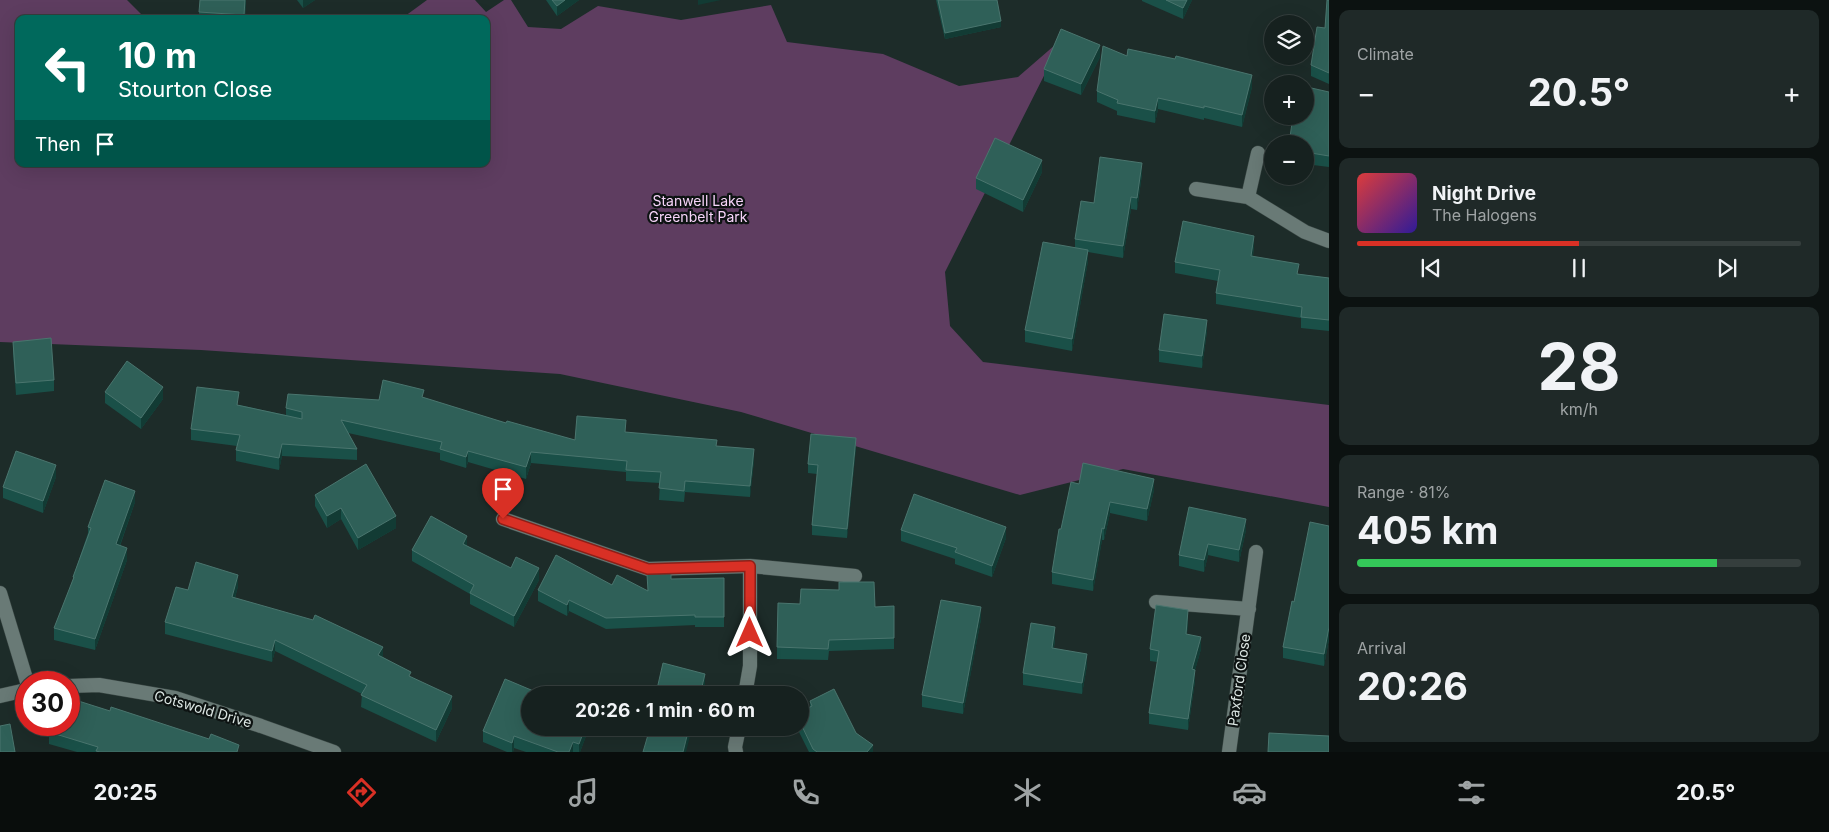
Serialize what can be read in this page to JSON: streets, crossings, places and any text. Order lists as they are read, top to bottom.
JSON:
{
  "streets": {
    "street": ["Paxford Close", "Cotswold Drive"]
  },
  "parks": ["Stanwell Lake Greenbelt Park"],
  "page": {
    "tile": [
      "Climate",
      ["28", "km/h"],
      ["Range · 81%", "405 km"],
      ["Arrival", "20:26"]
    ],
    "map_buttons": ["+", "−"],
    "turn": ["10 m", "Stourton Close"],
    "heat": ["−", "20.5°", "+"],
    "then": "Then",
    "song": ["Night Drive", "The Halogens"],
    "limit": "30",
    "trip": "20:26 · 1 min · 60 m",
    "tabs": ["20:25", "20.5°"]
  }
}
